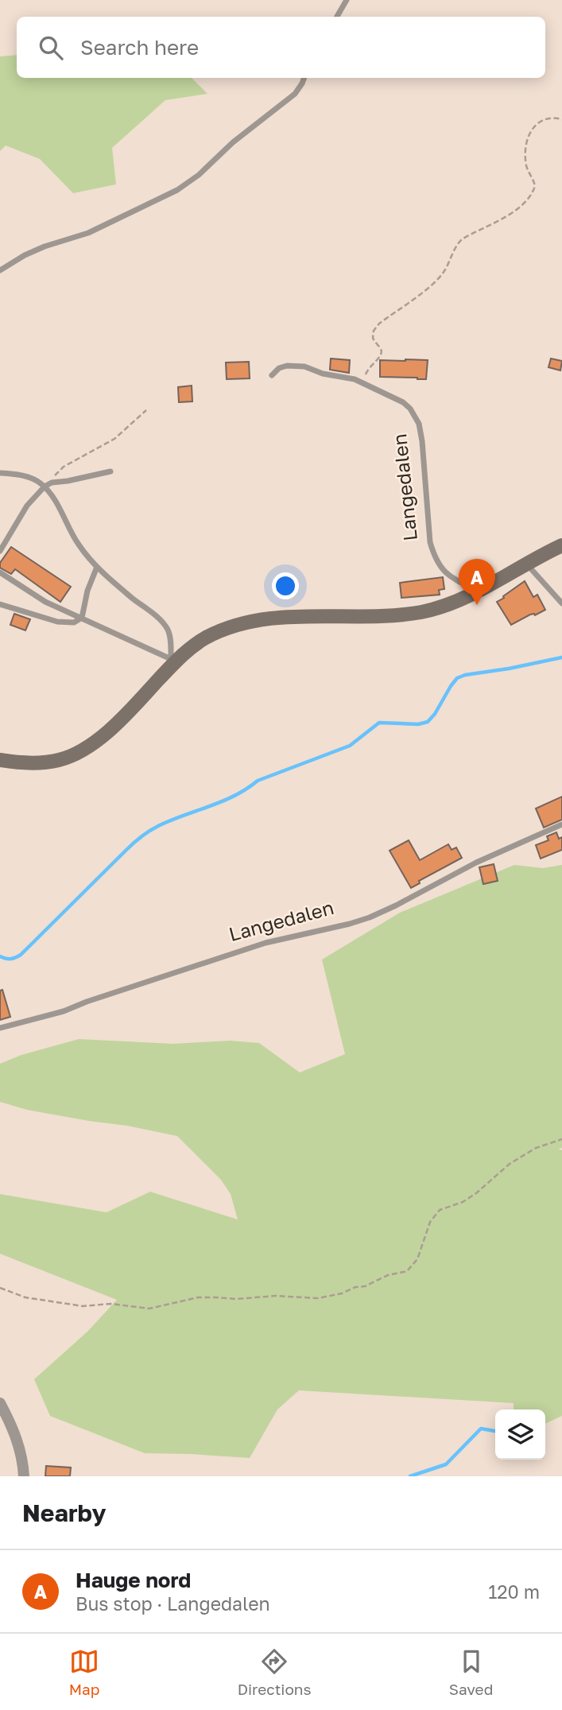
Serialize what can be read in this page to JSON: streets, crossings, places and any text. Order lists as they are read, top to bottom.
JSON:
{
  "streets": {
    "lane": ["Langedalen"]
  },
  "page": {
    "search": "Search here",
    "pins": "A",
    "heading": "Nearby",
    "list": [
      {
        "mark": "A",
        "name": "Hauge nord",
        "note": "Bus stop · Langedalen",
        "value": "120 m"
      }
    ],
    "nav": ["Map", "Directions", "Saved"]
  }
}
